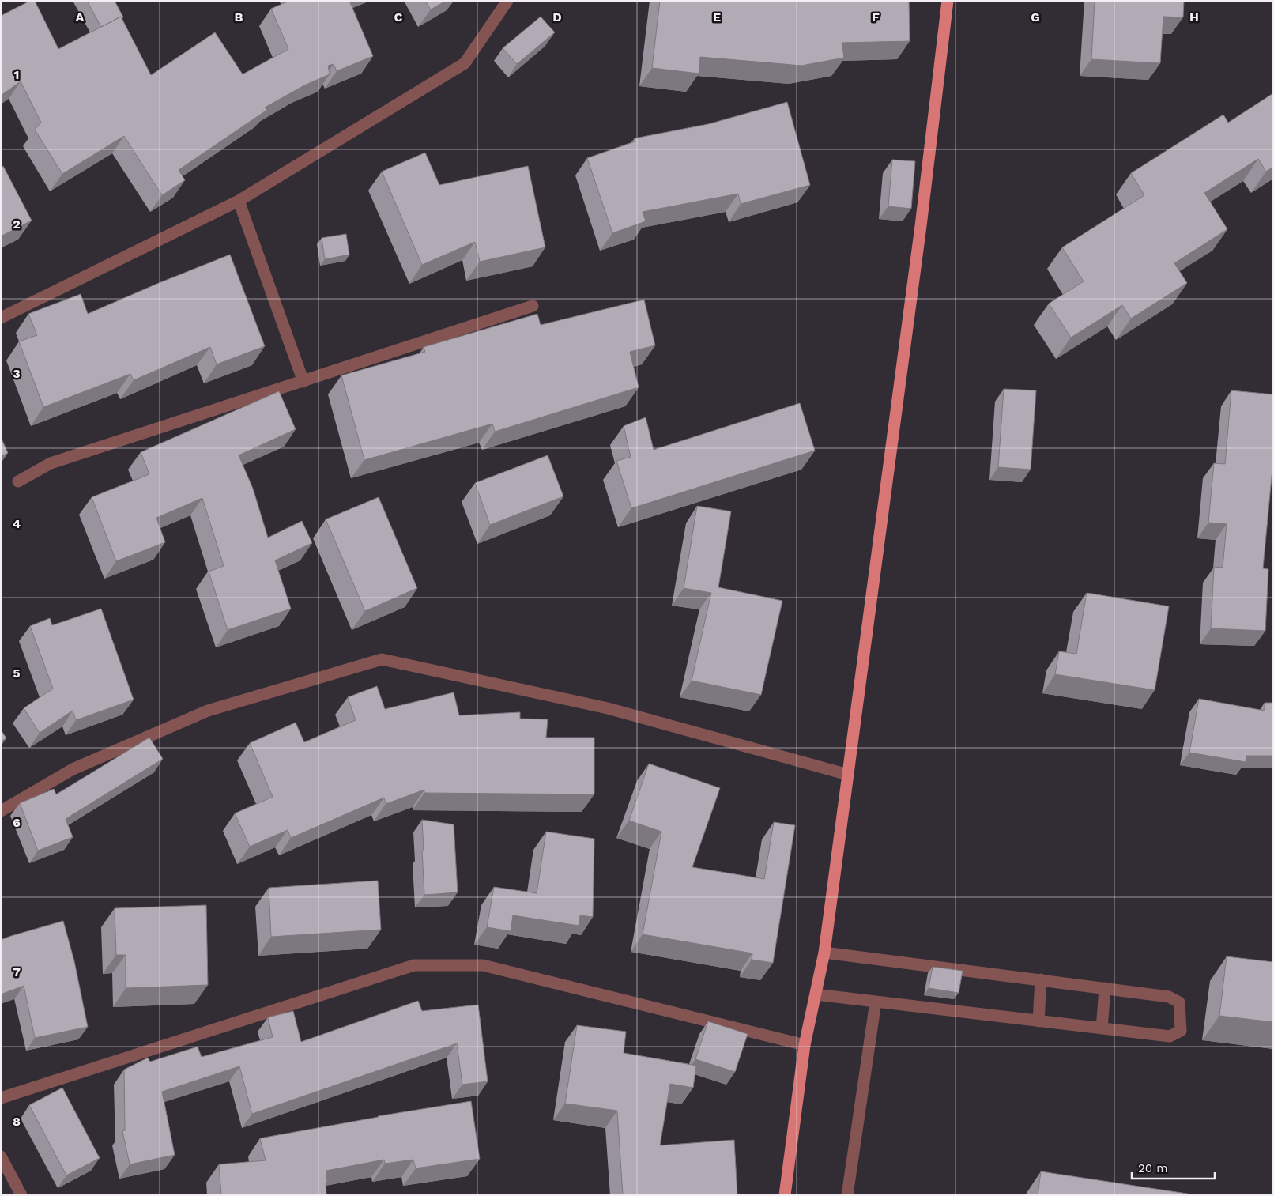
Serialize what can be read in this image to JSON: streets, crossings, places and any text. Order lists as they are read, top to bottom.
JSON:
{
  "scale_bar": "20 m",
  "grid": {
    "columns": [
      "A",
      "B",
      "C",
      "D",
      "E",
      "F",
      "G",
      "H"
    ],
    "rows": [
      "1",
      "2",
      "3",
      "4",
      "5",
      "6",
      "7",
      "8"
    ]
  }
}
